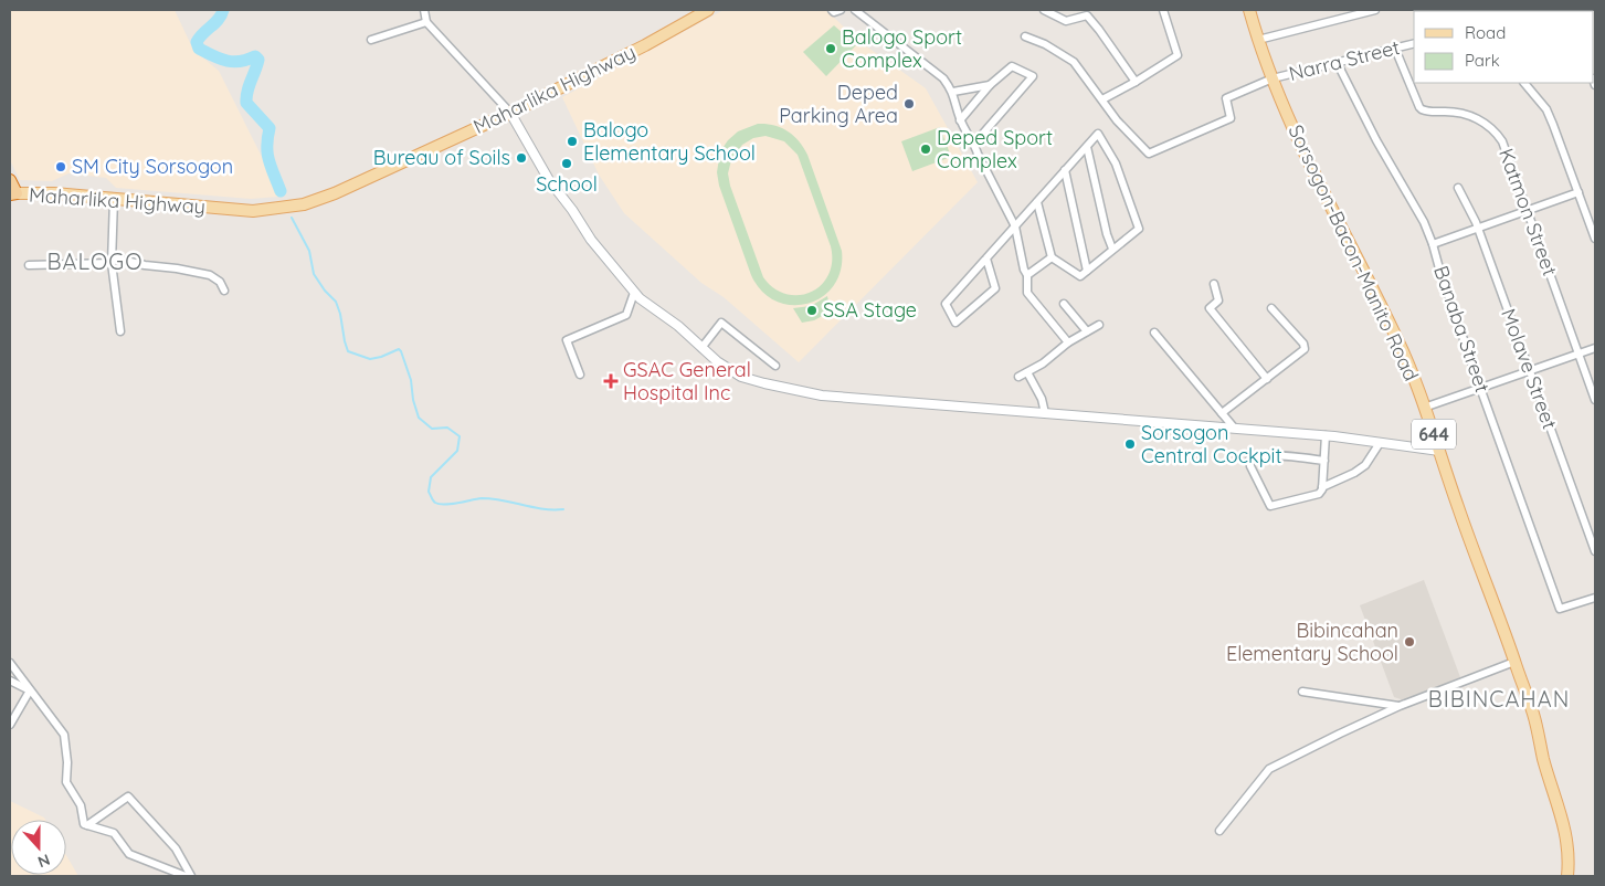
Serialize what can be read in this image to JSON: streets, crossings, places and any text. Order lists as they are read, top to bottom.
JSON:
{
  "streets": {
    "main road": ["Maharlika Highway", "Sorsogon-Bacon-Manito Road", "644"],
    "street": [
      "Narra Street",
      "Katmon Street",
      "Banaba Street",
      "Molave Street"
    ]
  },
  "crossings": [
    ["Narra Street", "Katmon Street"],
    ["Narra Street", "Sorsogon-Bacon-Manito Road"],
    ["Narra Street", "Banaba Street"]
  ],
  "districts": ["BALOGO", "BIBINCAHAN"],
  "places": {
    "other": [
      "Balogo Sport Complex",
      "Deped Parking Area",
      "Balogo Elementary School",
      "Deped Sport Complex",
      "Bureau of Soils",
      "School",
      "SM City Sorsogon",
      "SSA Stage",
      "Sorsogon Central Cockpit",
      "Bibincahan Elementary School"
    ],
    "health": ["GSAC General Hospital Inc"]
  },
  "legend": ["Road", "Park"],
  "north": "bottom"
}
